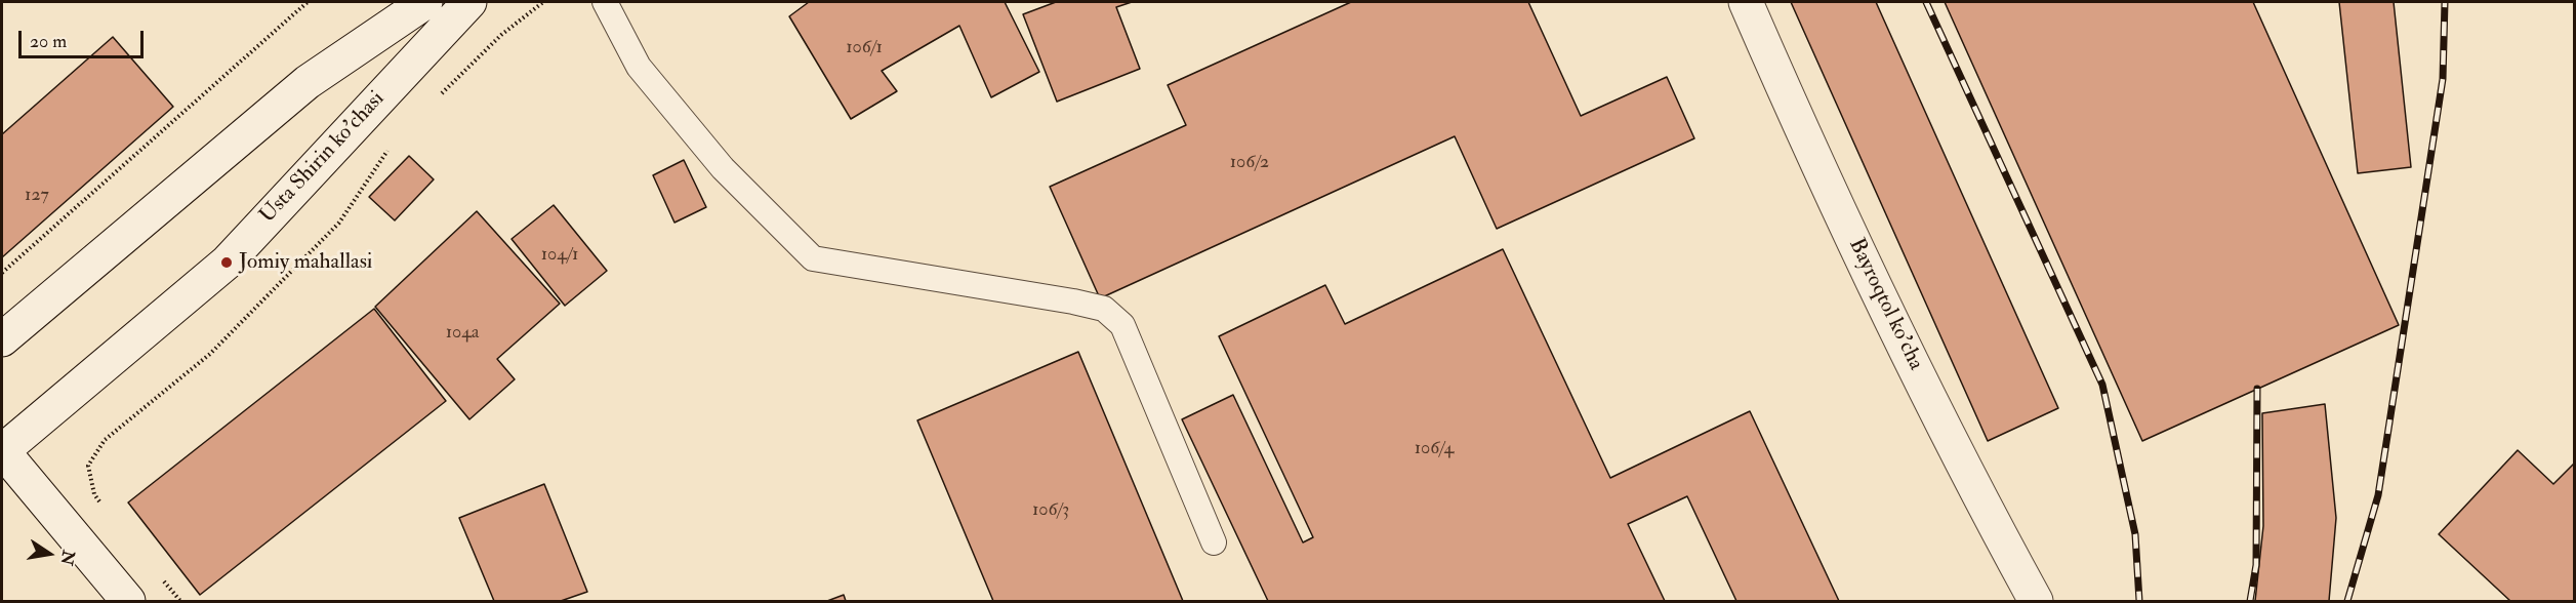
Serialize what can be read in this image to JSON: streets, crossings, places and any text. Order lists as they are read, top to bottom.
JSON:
{
  "streets": {
    "main road": ["Usta Shirin ko'chasi", "Bayroqtol ko'cha"]
  },
  "places": ["Jomiy mahallasi"],
  "house_numbers": [
    "106/1",
    "106/2",
    "127",
    "104/1",
    "104a",
    "106/4",
    "106/3"
  ],
  "scale_bar": "20 m",
  "north": "right"
}
